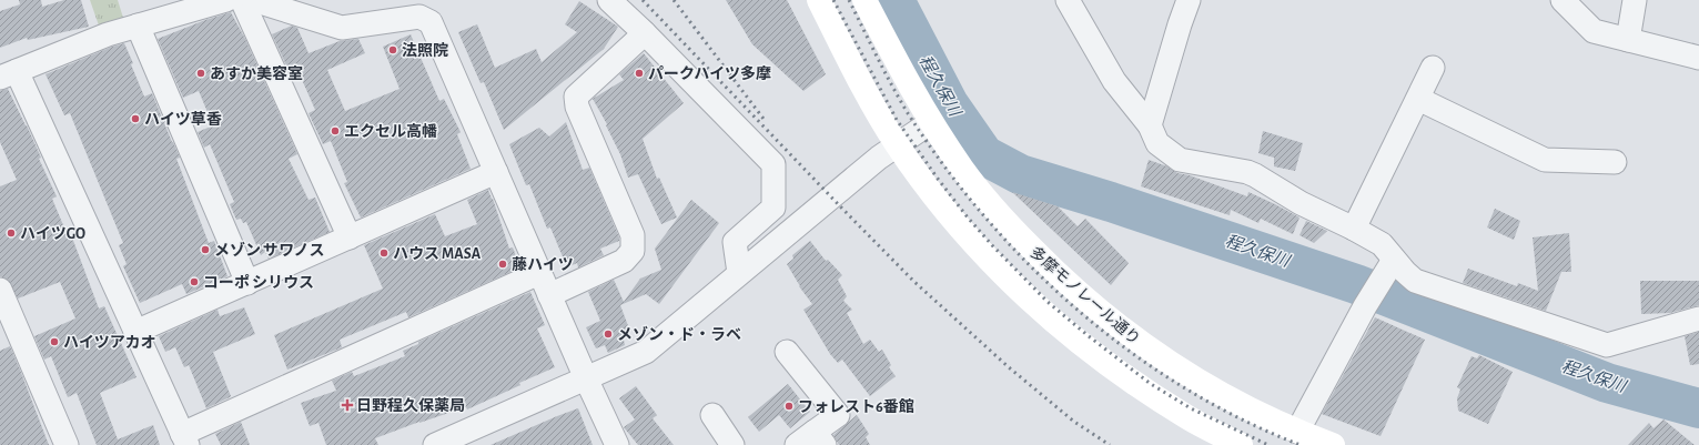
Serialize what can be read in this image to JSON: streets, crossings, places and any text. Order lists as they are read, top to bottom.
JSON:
{
  "streets": {
    "main road": ["多摩モノレール通り"]
  },
  "water": ["程久保川"],
  "places": {
    "other": [
      "法照院",
      "あすか美容室",
      "パークハイツ多摩",
      "ハイツ草香",
      "エクセル高幡",
      "ハイツGO",
      "メゾン サワノス",
      "ハウス MASA",
      "藤ハイツ",
      "コーポ シリウス",
      "メゾン・ド・ラベ",
      "ハイツアカオ",
      "フォレスト6番館"
    ],
    "health": ["日野程久保薬局"]
  }
}
